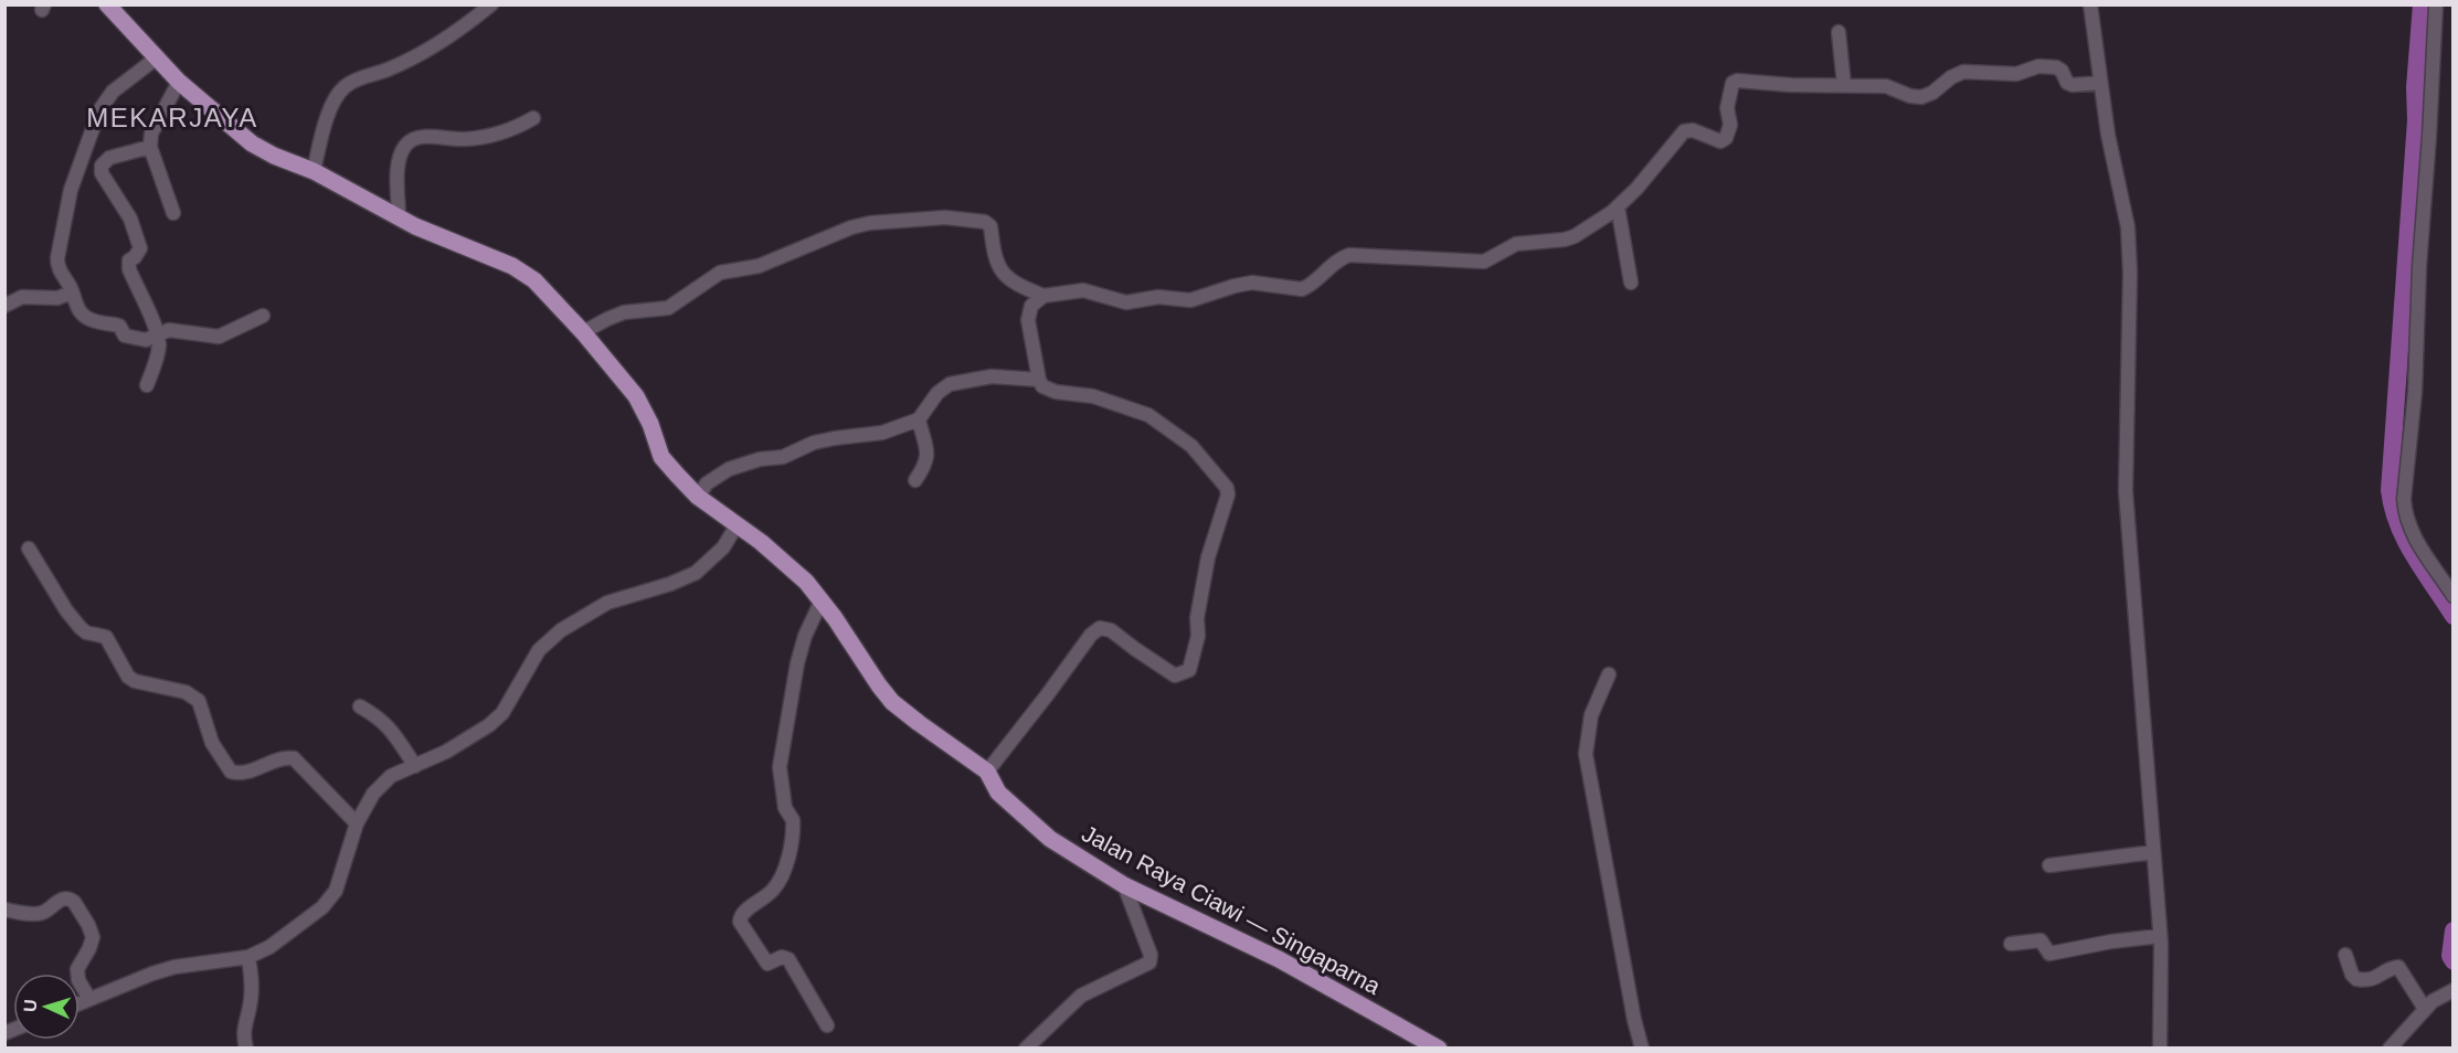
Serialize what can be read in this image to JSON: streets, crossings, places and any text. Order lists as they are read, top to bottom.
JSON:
{
  "streets": {
    "main road": ["Jalan Raya Ciawi — Singaparna"]
  },
  "districts": ["MEKARJAYA"],
  "north": "left"
}
